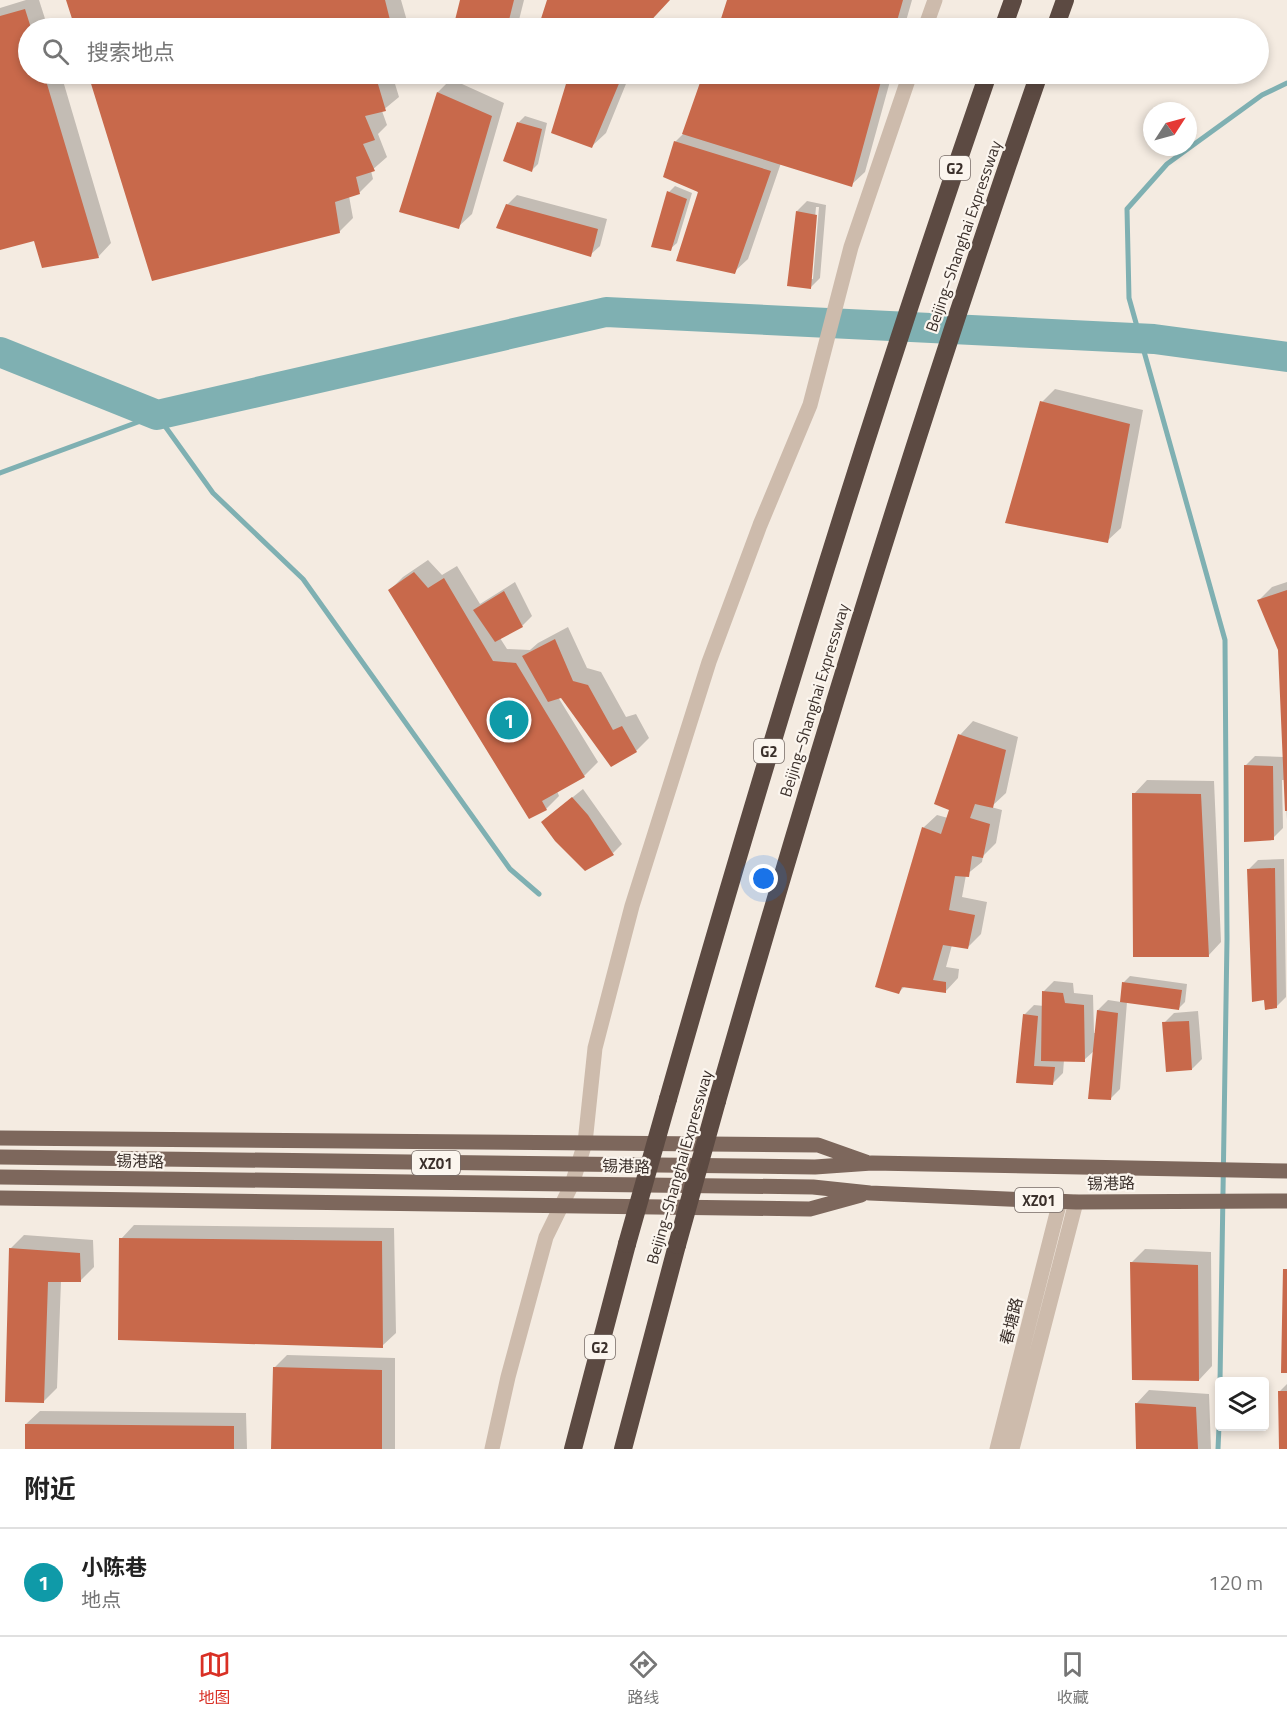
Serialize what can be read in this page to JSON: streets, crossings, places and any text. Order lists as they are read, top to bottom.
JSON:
{
  "streets": {
    "highway": ["G2", "Beijing–Shanghai Expressway"],
    "main road": ["锡港路", "XZ01"],
    "street": ["春塘路"]
  },
  "crossings": [
    ["锡港路", "春塘路"]
  ],
  "north": "top right",
  "page": {
    "search": "搜索地点",
    "pins": "1",
    "heading": "附近",
    "list": [
      {
        "mark": "1",
        "name": "小陈巷",
        "note": "地点",
        "value": "120 m"
      }
    ],
    "nav": ["地图", "路线", "收藏"]
  }
}
